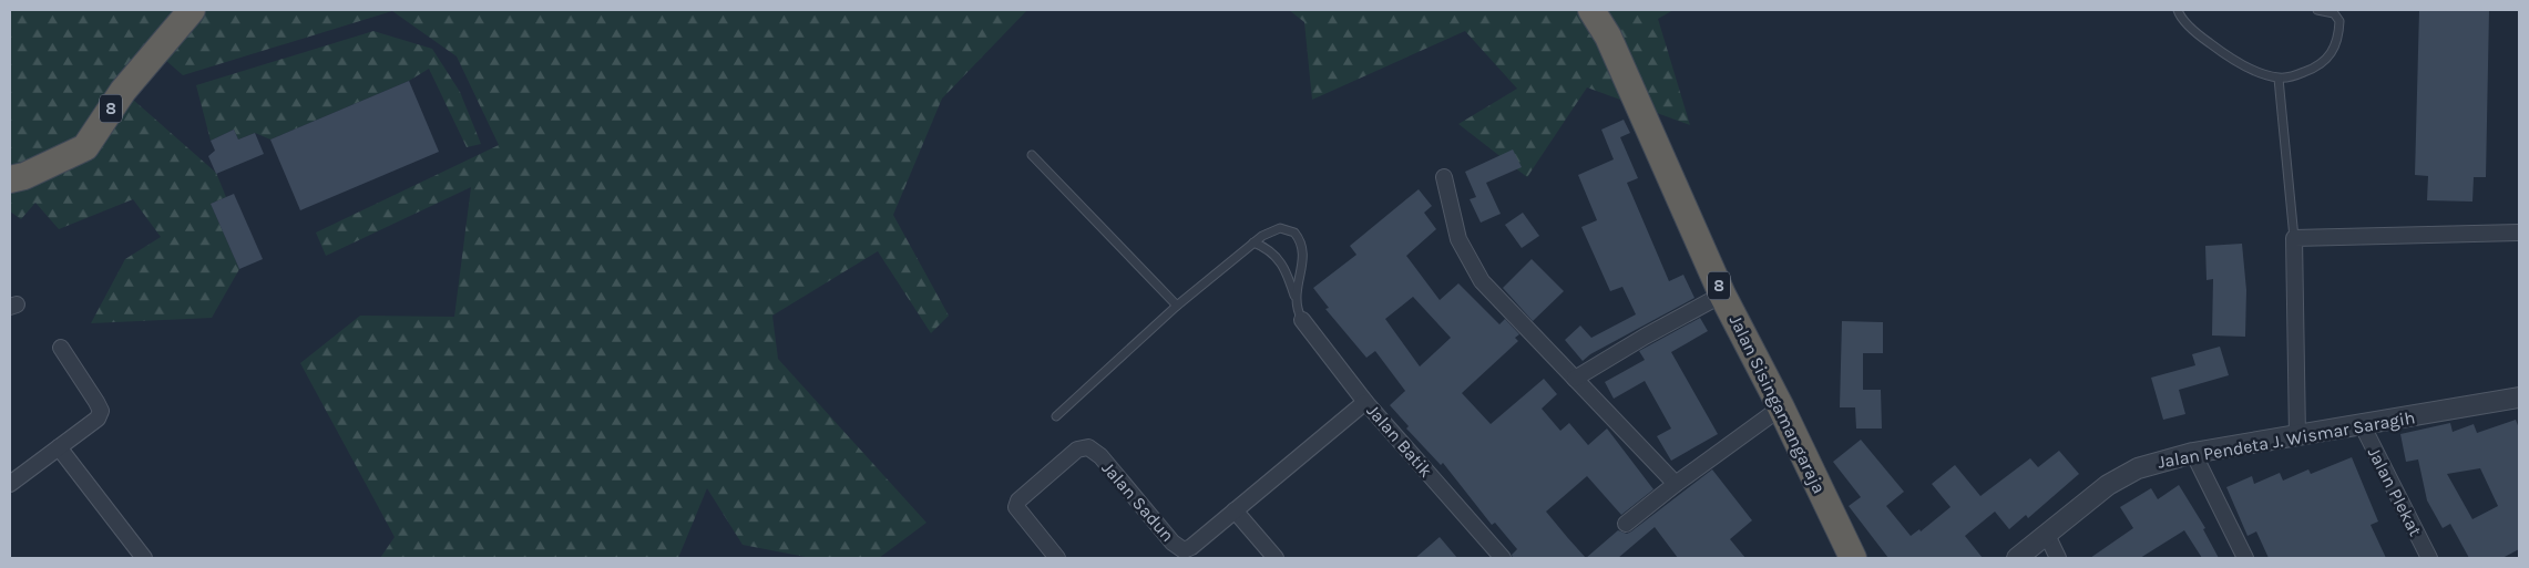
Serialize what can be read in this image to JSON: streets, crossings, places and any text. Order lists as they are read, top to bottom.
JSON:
{
  "streets": {
    "highway": ["8", "Jalan Sisingamangaraja"],
    "street": [
      "Jalan Pendeta J. Wismar Saragih",
      "Jalan Batik",
      "Jalan Plekat",
      "Jalan Sadun"
    ]
  },
  "crossings": [
    ["Jalan Pendeta J. Wismar Saragih", "Jalan Plekat"],
    ["Jalan Batik", "Jalan Sadun"]
  ]
}
